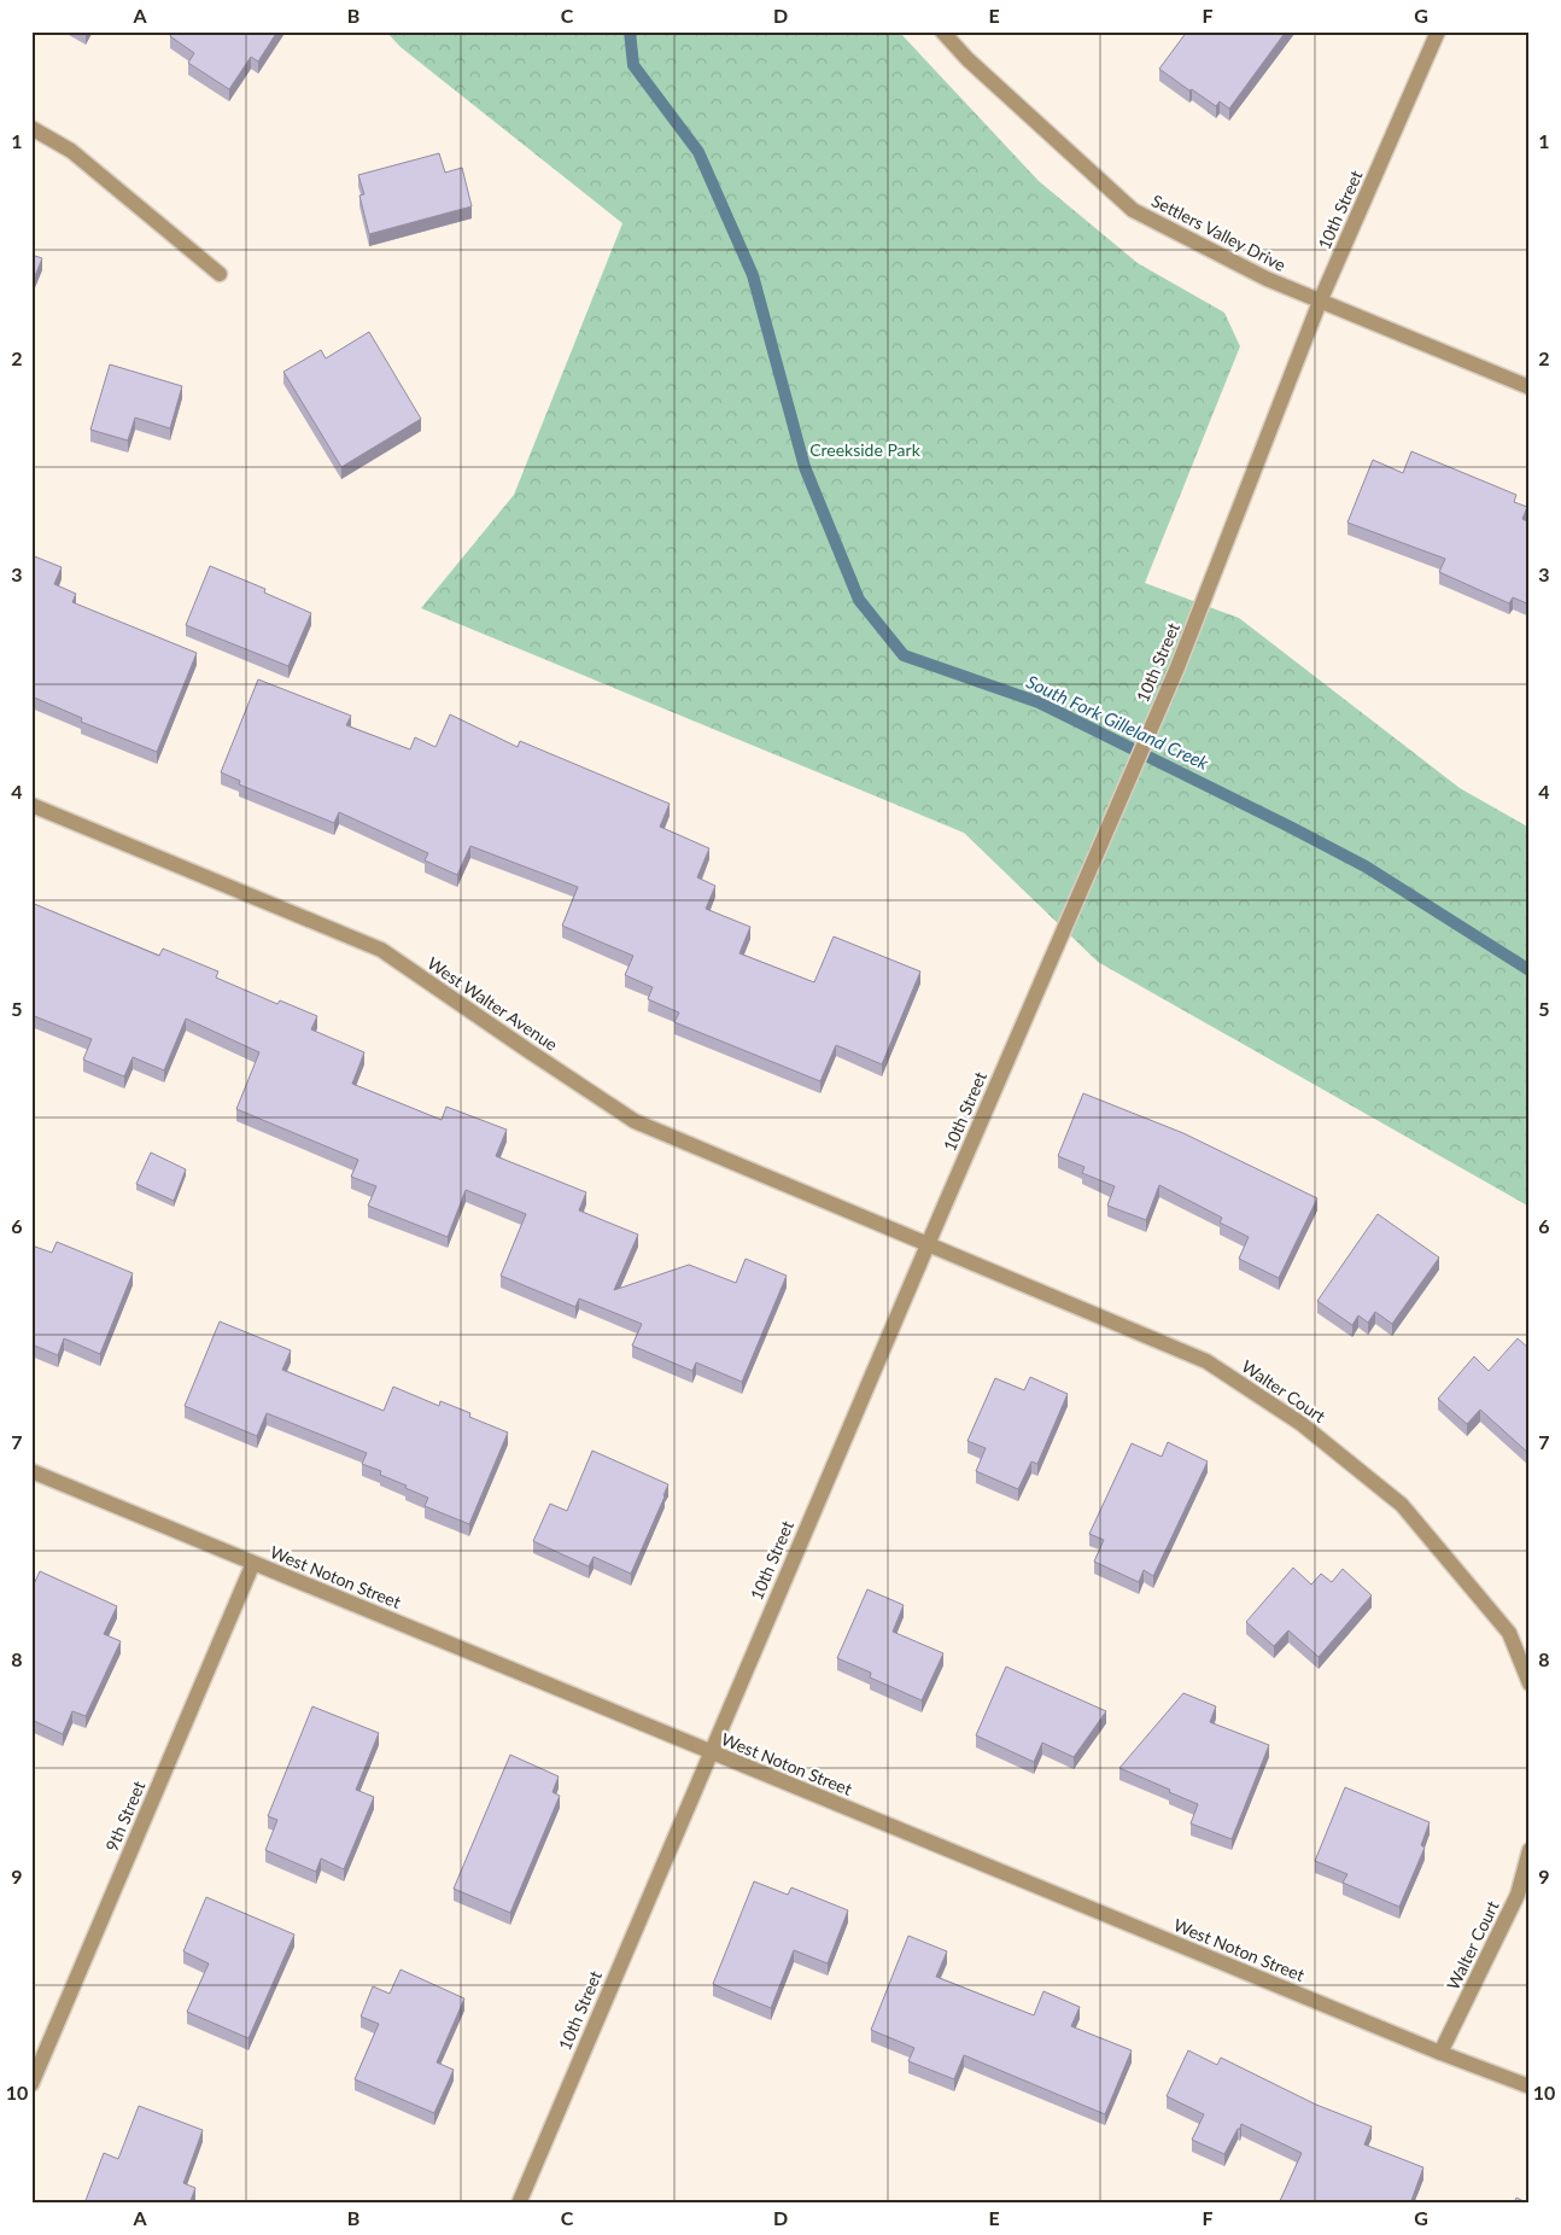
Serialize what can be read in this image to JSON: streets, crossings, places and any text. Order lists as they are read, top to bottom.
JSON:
{
  "streets": {
    "street": [
      "10th Street",
      "Settlers Valley Drive",
      "West Walter Avenue",
      "Walter Court",
      "West Noton Street",
      "9th Street"
    ]
  },
  "crossings": [
    ["10th Street", "Settlers Valley Drive"],
    ["10th Street", "West Walter Avenue"],
    ["10th Street", "Walter Court"],
    ["10th Street", "West Noton Street"],
    ["West Walter Avenue", "Walter Court"],
    ["Walter Court", "West Noton Street"],
    ["West Noton Street", "9th Street"]
  ],
  "water": ["South Fork Gilleland Creek"],
  "parks": ["Creekside Park"],
  "grid": {
    "columns": [
      "A",
      "B",
      "C",
      "D",
      "E",
      "F",
      "G"
    ],
    "rows": [
      "1",
      "2",
      "3",
      "4",
      "5",
      "6",
      "7",
      "8",
      "9",
      "10"
    ]
  }
}
